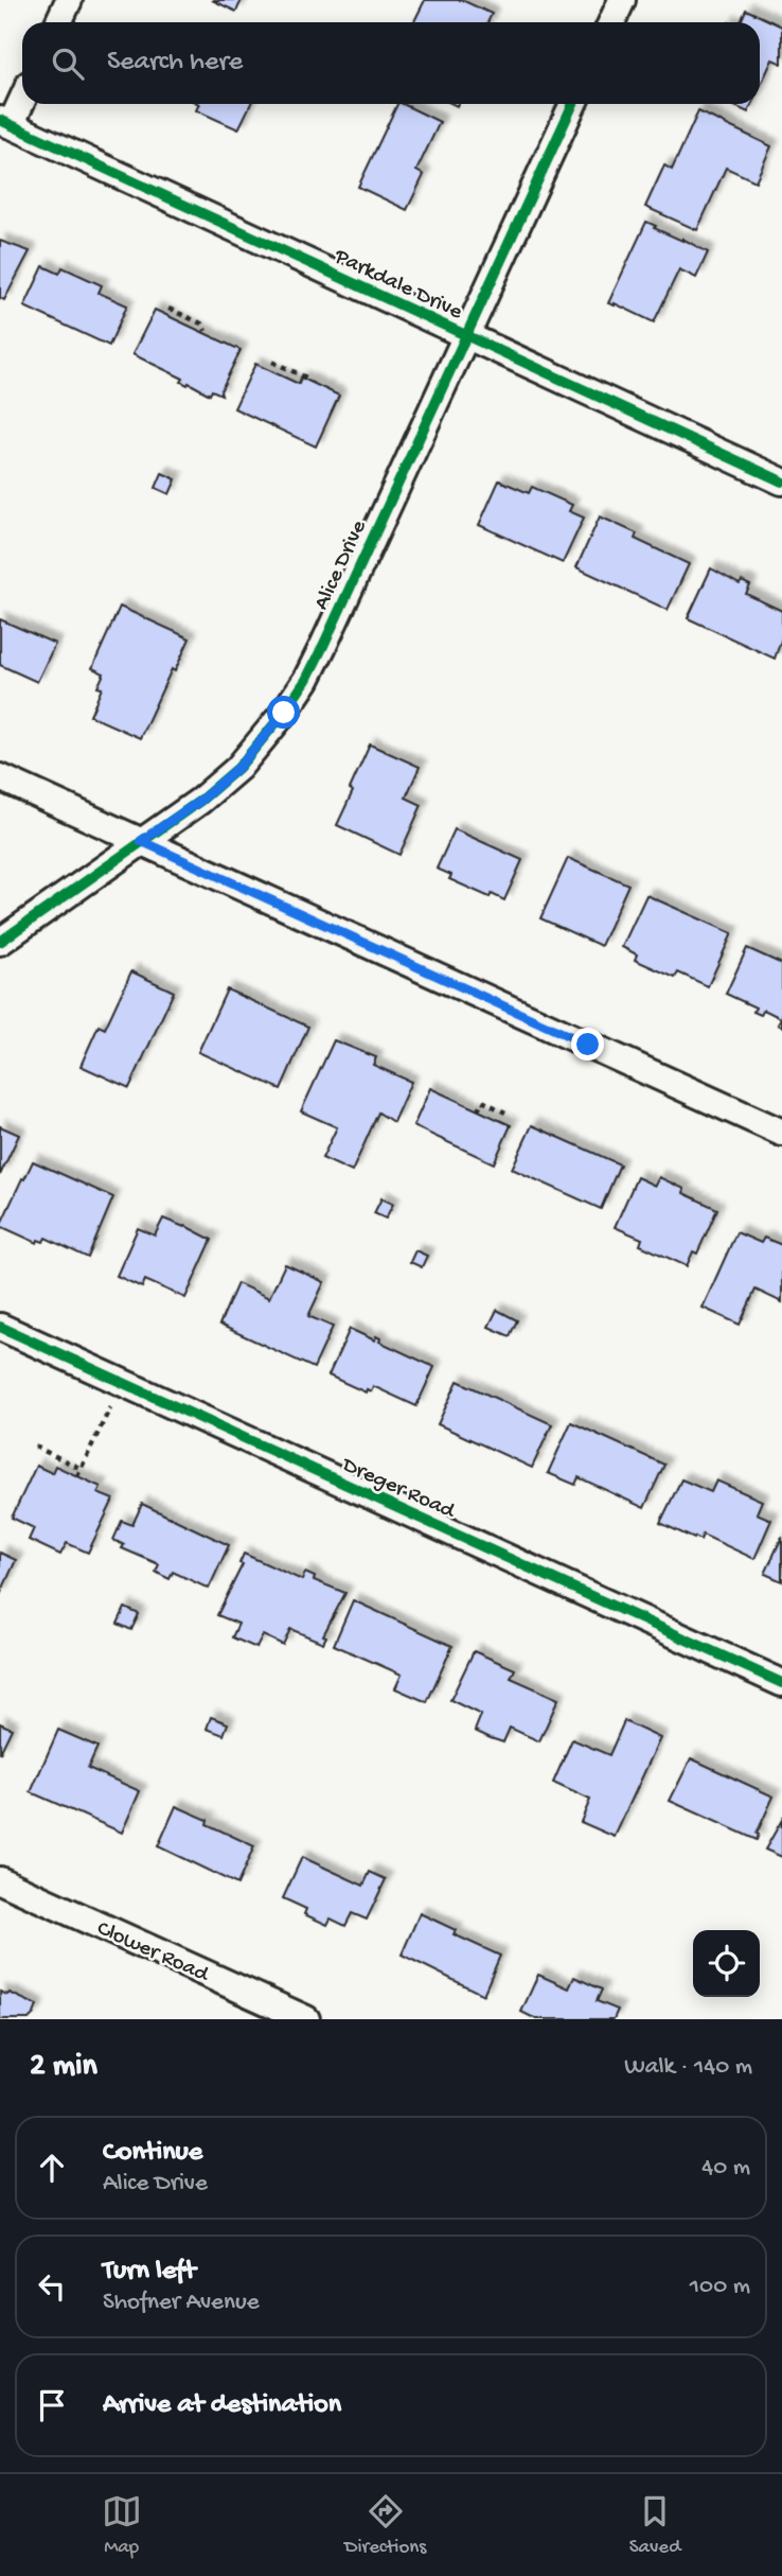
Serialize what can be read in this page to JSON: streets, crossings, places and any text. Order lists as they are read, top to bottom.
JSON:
{
  "streets": {
    "street": [
      "Parkdale Drive",
      "Alice Drive",
      "Dreger Road",
      "Clower Road"
    ]
  },
  "crossings": [
    ["Parkdale Drive", "Alice Drive"]
  ],
  "page": {
    "search": "Search here",
    "heading": ["2 min", "Walk · 140 m"],
    "list": [
      ["Continue", "Alice Drive", "40 m"],
      ["Turn left", "Shofner Avenue", "100 m"],
      "Arrive at destination"
    ],
    "nav": ["Map", "Directions", "Saved"]
  }
}
